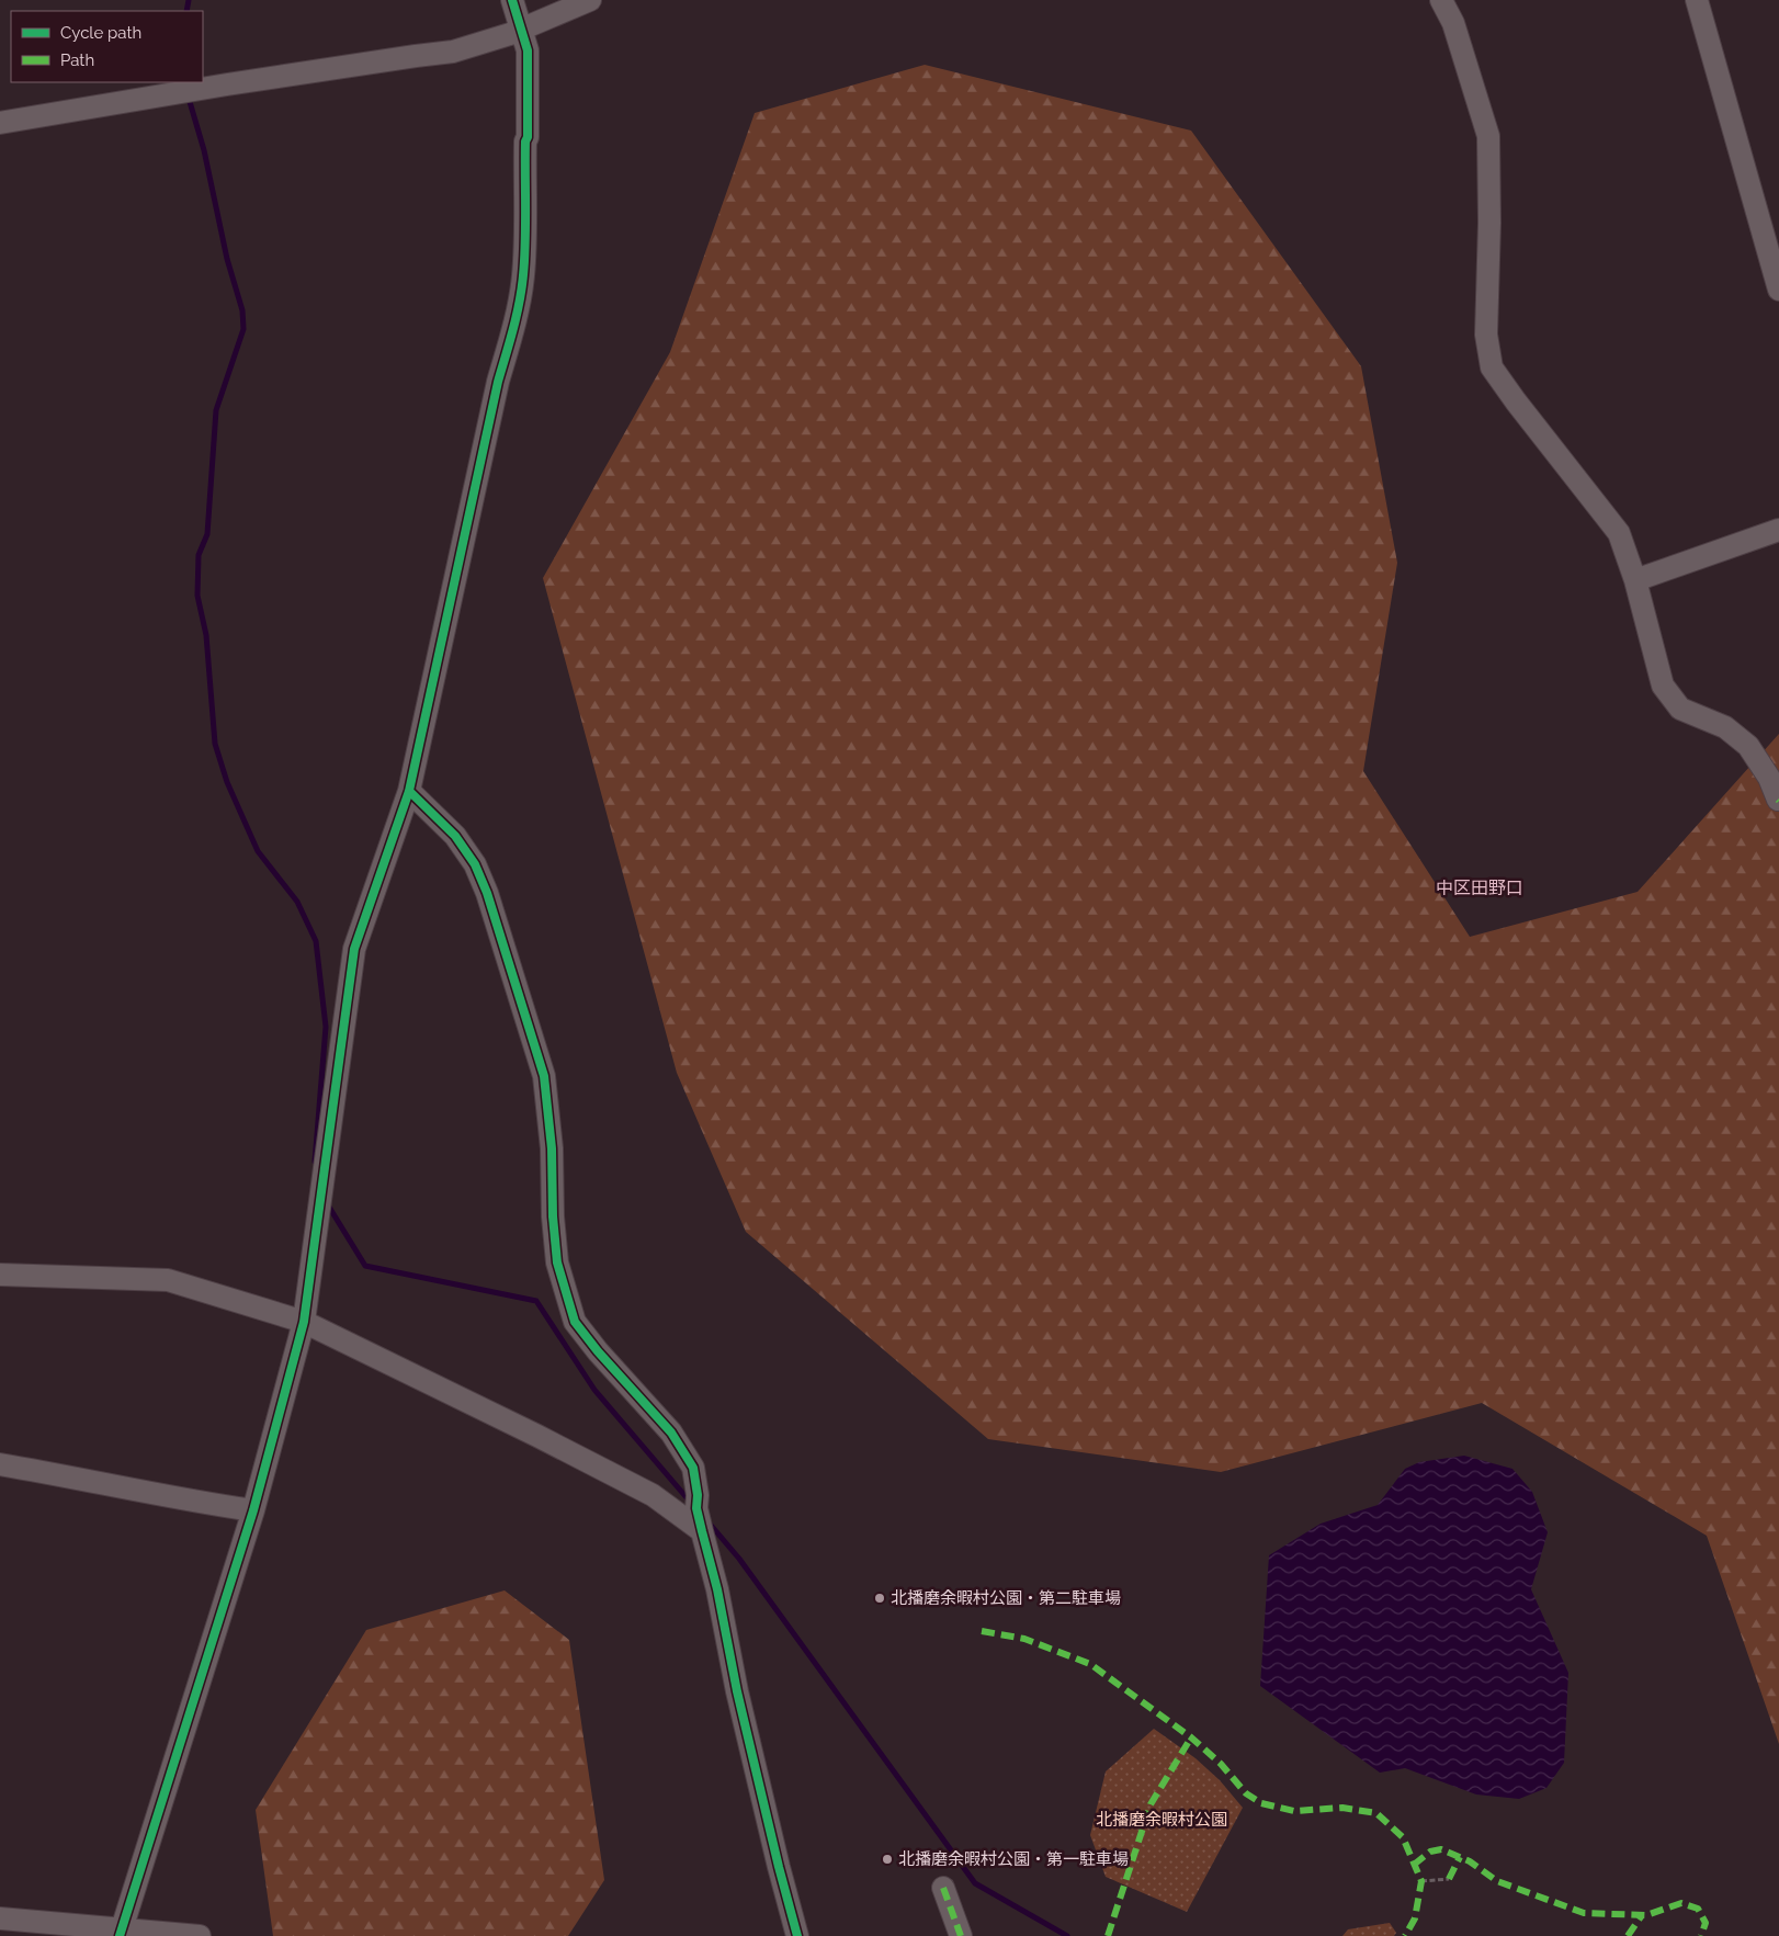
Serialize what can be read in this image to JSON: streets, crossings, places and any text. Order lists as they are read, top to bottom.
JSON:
{
  "districts": ["中区田野口"],
  "parks": ["北播磨余暇村公園"],
  "places": ["北播磨余暇村公園・第二駐車場", "北播磨余暇村公園・第一駐車場"],
  "legend": ["Cycle path", "Path"]
}
